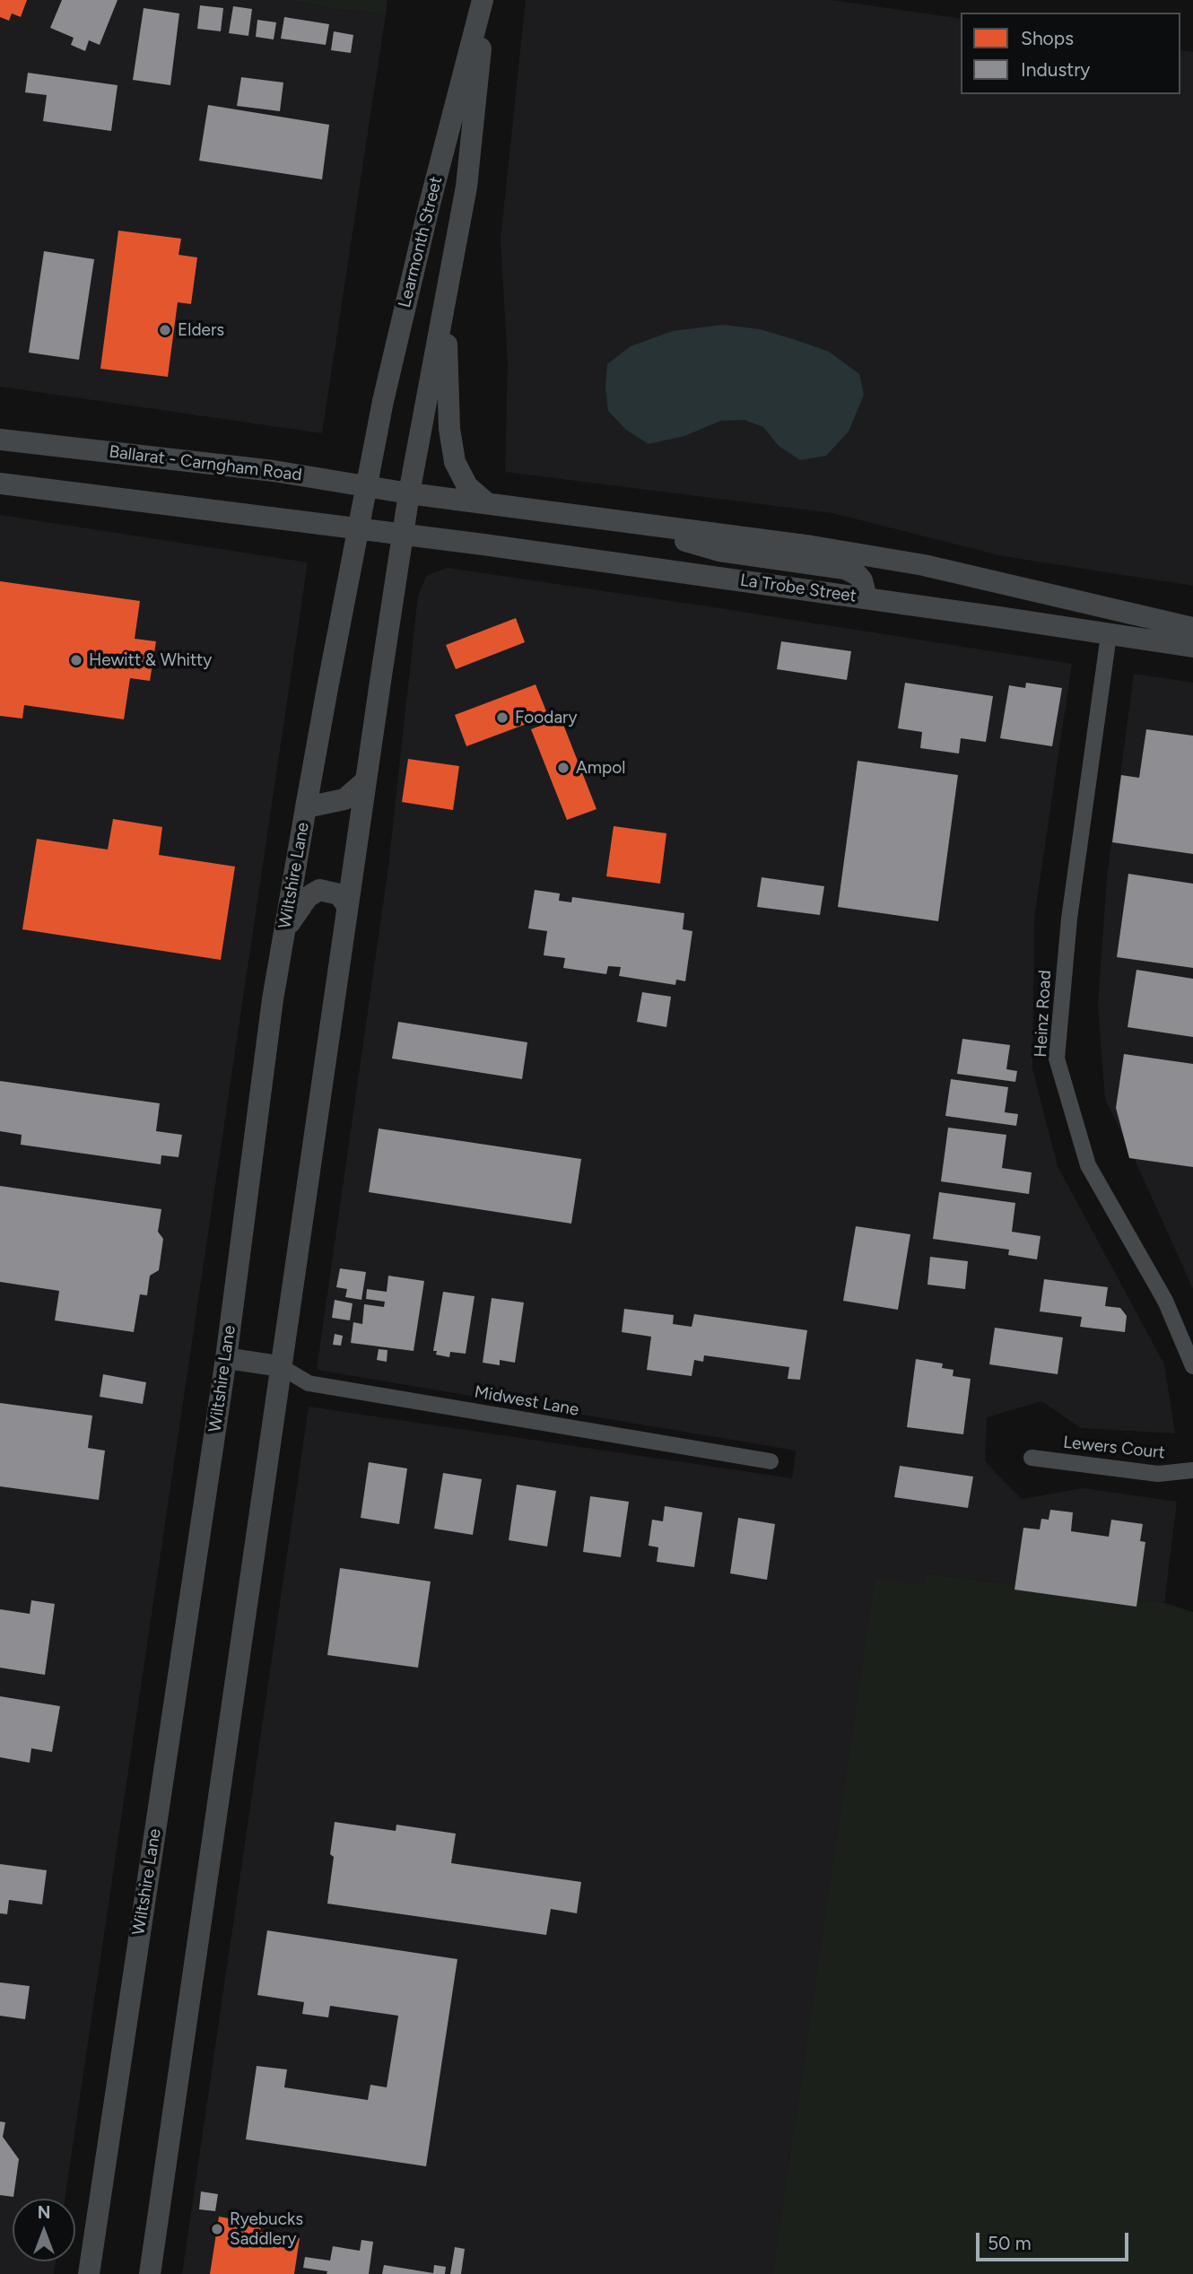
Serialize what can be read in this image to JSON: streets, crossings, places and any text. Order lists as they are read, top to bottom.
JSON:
{
  "streets": {
    "main road": [
      "Learmonth Street",
      "Ballarat - Carngham Road",
      "La Trobe Street",
      "Wiltshire Lane"
    ],
    "street": ["Heinz Road", "Midwest Lane", "Lewers Court"]
  },
  "crossings": [
    ["Learmonth Street", "Ballarat - Carngham Road"],
    ["Learmonth Street", "Wiltshire Lane"],
    ["Ballarat - Carngham Road", "Wiltshire Lane"],
    ["La Trobe Street", "Heinz Road"]
  ],
  "places": [
    "Elders",
    "Hewitt & Whitty",
    "Foodary",
    "Ampol",
    "Ryebucks Saddlery"
  ],
  "legend": ["Shops", "Industry"],
  "scale_bar": "50 m",
  "north": "top"
}
